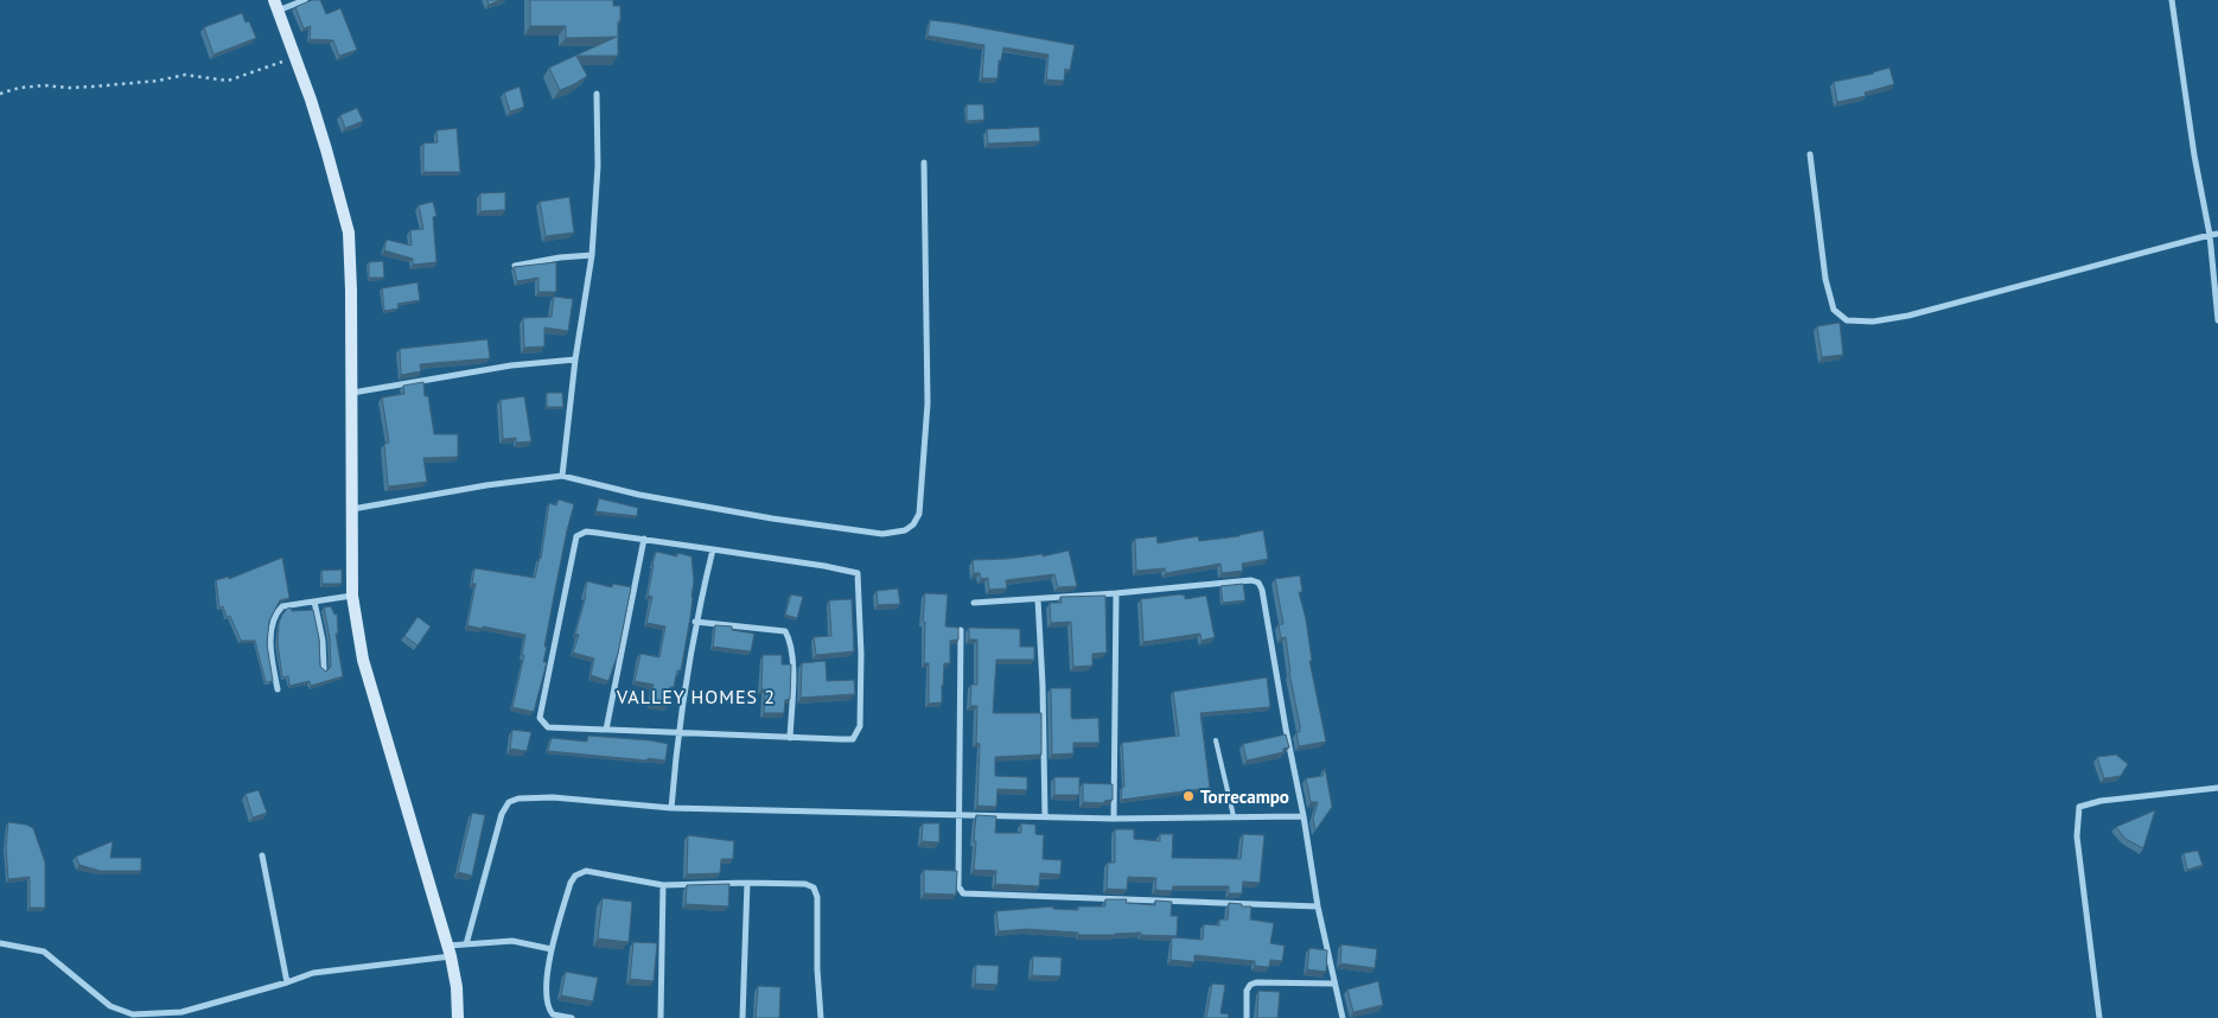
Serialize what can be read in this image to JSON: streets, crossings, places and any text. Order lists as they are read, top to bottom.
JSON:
{
  "districts": ["VALLEY HOMES 2"],
  "places": ["Torrecampo"]
}
